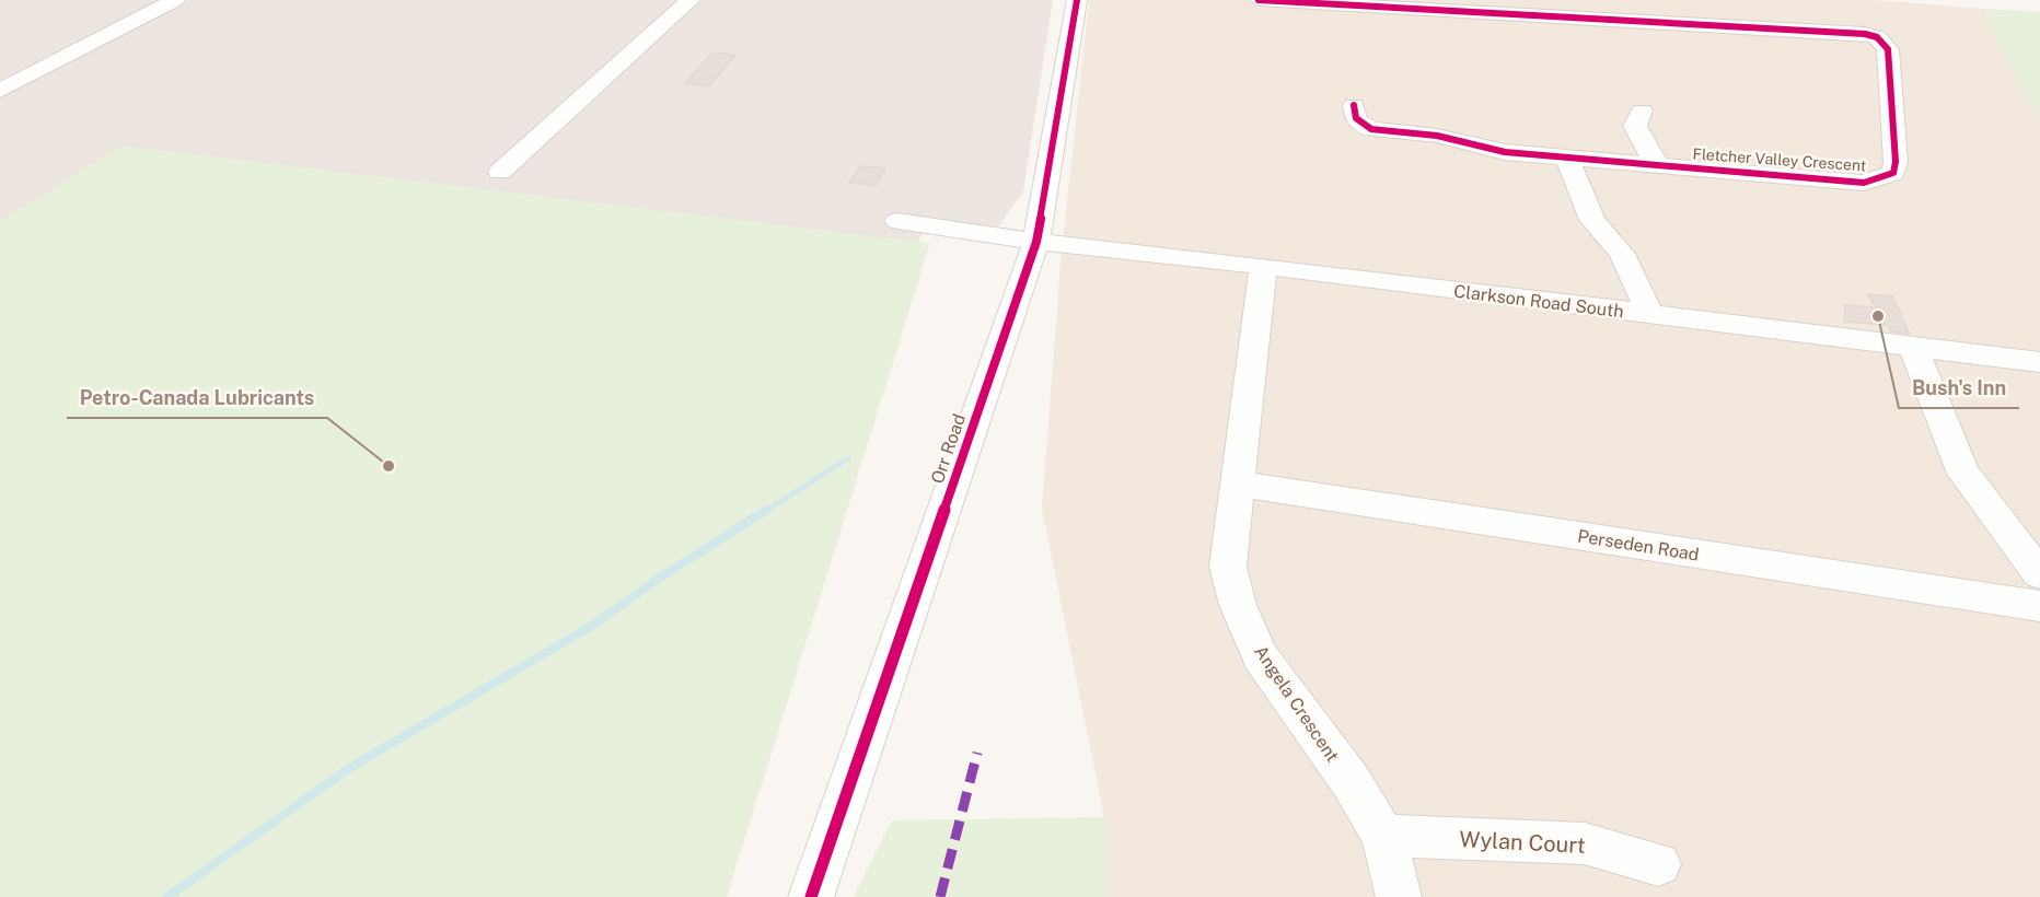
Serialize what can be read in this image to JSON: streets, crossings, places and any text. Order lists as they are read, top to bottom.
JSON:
{
  "streets": {
    "street": [
      "Fletcher Valley Crescent",
      "Clarkson Road South",
      "Orr Road",
      "Perseden Road",
      "Angela Crescent",
      "Wylan Court"
    ]
  },
  "crossings": [
    ["Clarkson Road South", "Orr Road"],
    ["Clarkson Road South", "Angela Crescent"],
    ["Perseden Road", "Angela Crescent"],
    ["Angela Crescent", "Wylan Court"]
  ],
  "places": ["Bush's Inn", "Petro-Canada Lubricants"]
}
